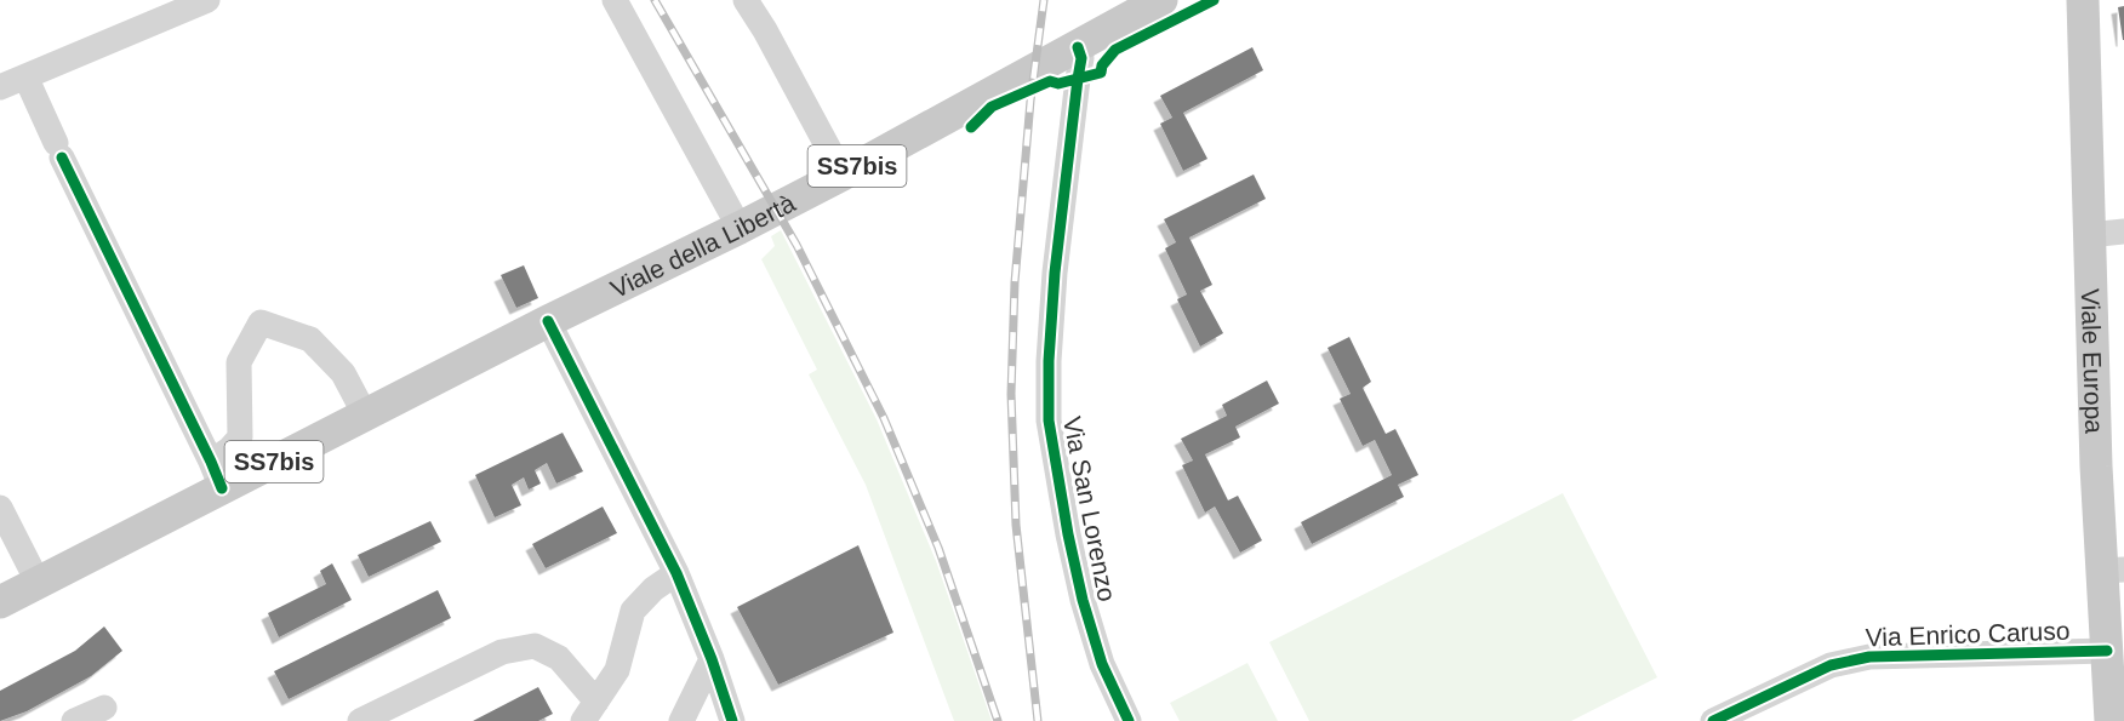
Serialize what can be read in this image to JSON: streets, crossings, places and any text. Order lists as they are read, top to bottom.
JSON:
{
  "streets": {
    "main road": ["SS7bis", "Viale della Libertà", "Viale Europa"],
    "street": ["Via San Lorenzo", "Via Enrico Caruso"]
  },
  "crossings": [
    ["SS7bis", "Viale della Libertà"],
    ["Viale della Libertà", "Via San Lorenzo"],
    ["Viale Europa", "Via Enrico Caruso"]
  ]
}
